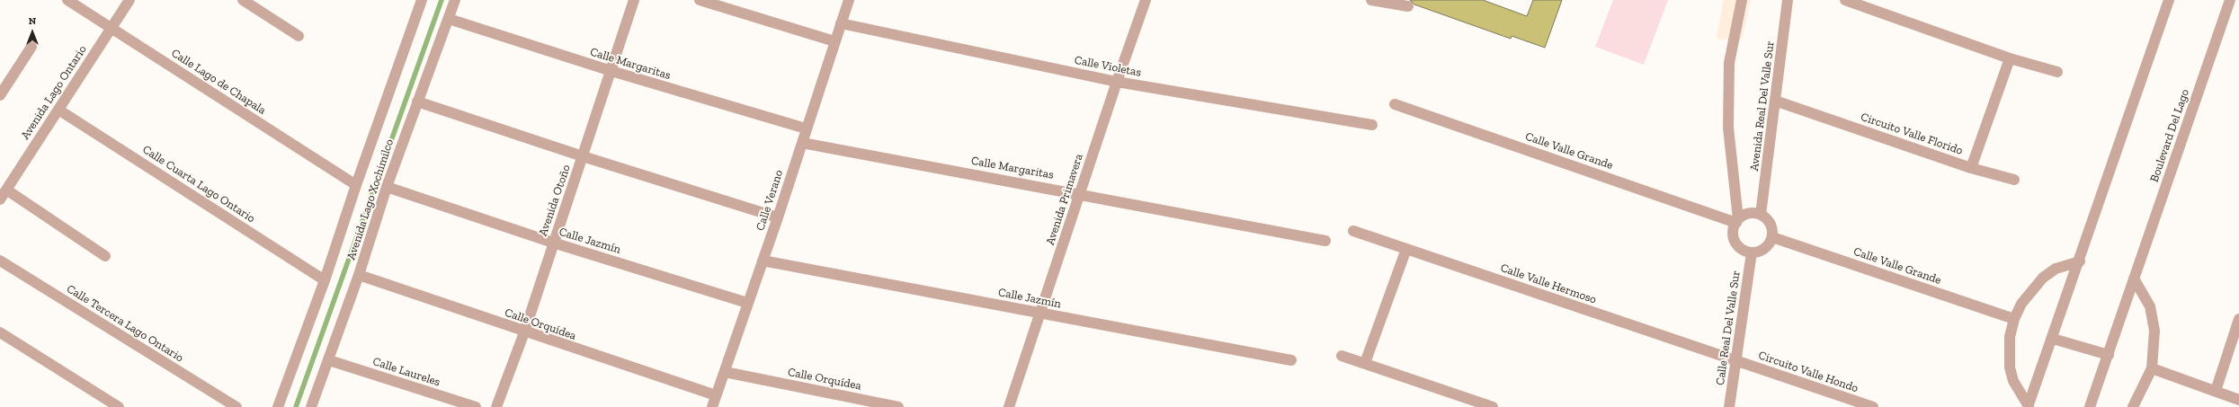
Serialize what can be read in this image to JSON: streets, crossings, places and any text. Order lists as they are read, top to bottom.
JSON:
{
  "streets": {
    "street": [
      "Calle Margaritas",
      "Calle Violetas",
      "Calle Lago de Chapala",
      "Avenida Lago Ontario",
      "Avenida Real Del Valle Sur",
      "Circuito Valle Florido",
      "Boulevard Del Lago",
      "Calle Valle Grande",
      "Calle Cuarta Lago Ontario",
      "Avenida Lago Xochimilco",
      "Avenida Primavera",
      "Avenida Otoño",
      "Calle Verano",
      "Calle Jazmín",
      "Calle Valle Hermoso",
      "Calle Tercera Lago Ontario",
      "Calle Orquídea",
      "Calle Real Del Valle Sur",
      "Calle Laureles",
      "Circuito Valle Hondo"
    ]
  },
  "crossings": [
    ["Calle Margaritas", "Avenida Lago Xochimilco"],
    ["Calle Margaritas", "Avenida Primavera"],
    ["Calle Margaritas", "Avenida Otoño"],
    ["Calle Margaritas", "Calle Verano"],
    ["Calle Violetas", "Avenida Primavera"],
    ["Calle Violetas", "Calle Verano"],
    ["Calle Lago de Chapala", "Avenida Lago Ontario"],
    ["Calle Lago de Chapala", "Avenida Lago Xochimilco"],
    ["Avenida Lago Ontario", "Calle Cuarta Lago Ontario"],
    ["Avenida Real Del Valle Sur", "Circuito Valle Florido"],
    ["Avenida Real Del Valle Sur", "Calle Valle Grande"],
    ["Avenida Real Del Valle Sur", "Calle Real Del Valle Sur"],
    ["Calle Valle Grande", "Calle Real Del Valle Sur"],
    ["Calle Cuarta Lago Ontario", "Avenida Lago Xochimilco"],
    ["Avenida Lago Xochimilco", "Calle Jazmín"],
    ["Avenida Lago Xochimilco", "Calle Orquídea"],
    ["Avenida Lago Xochimilco", "Calle Laureles"],
    ["Avenida Primavera", "Calle Jazmín"],
    ["Avenida Otoño", "Calle Jazmín"],
    ["Avenida Otoño", "Calle Orquídea"],
    ["Calle Verano", "Calle Jazmín"],
    ["Calle Verano", "Calle Orquídea"],
    ["Calle Valle Hermoso", "Calle Real Del Valle Sur"],
    ["Calle Valle Hermoso", "Circuito Valle Hondo"],
    ["Calle Real Del Valle Sur", "Circuito Valle Hondo"]
  ],
  "north": "top"
}
